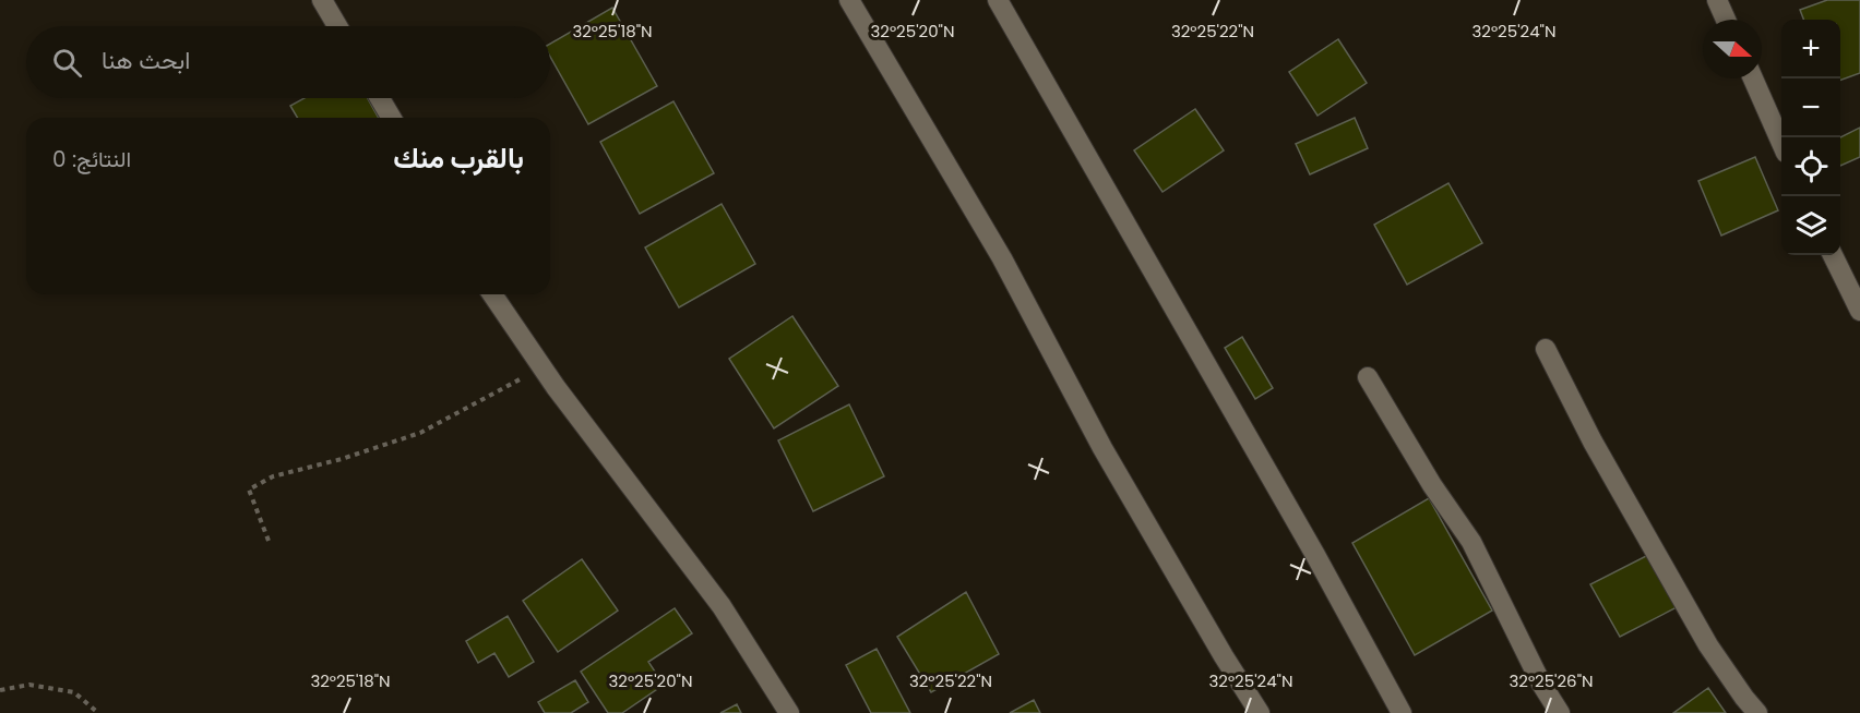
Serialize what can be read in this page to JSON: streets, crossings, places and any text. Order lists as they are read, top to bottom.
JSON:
{
  "north": "right",
  "page": {
    "map_buttons": ["+", "−"],
    "search": "ابحث هنا",
    "heading": ["بالقرب منك", "النتائج: 0"]
  },
  "coordinates": [
    "32°25'18\"N",
    "32°25'20\"N",
    "32°25'22\"N",
    "32°25'24\"N",
    "32°25'26\"N"
  ]
}
